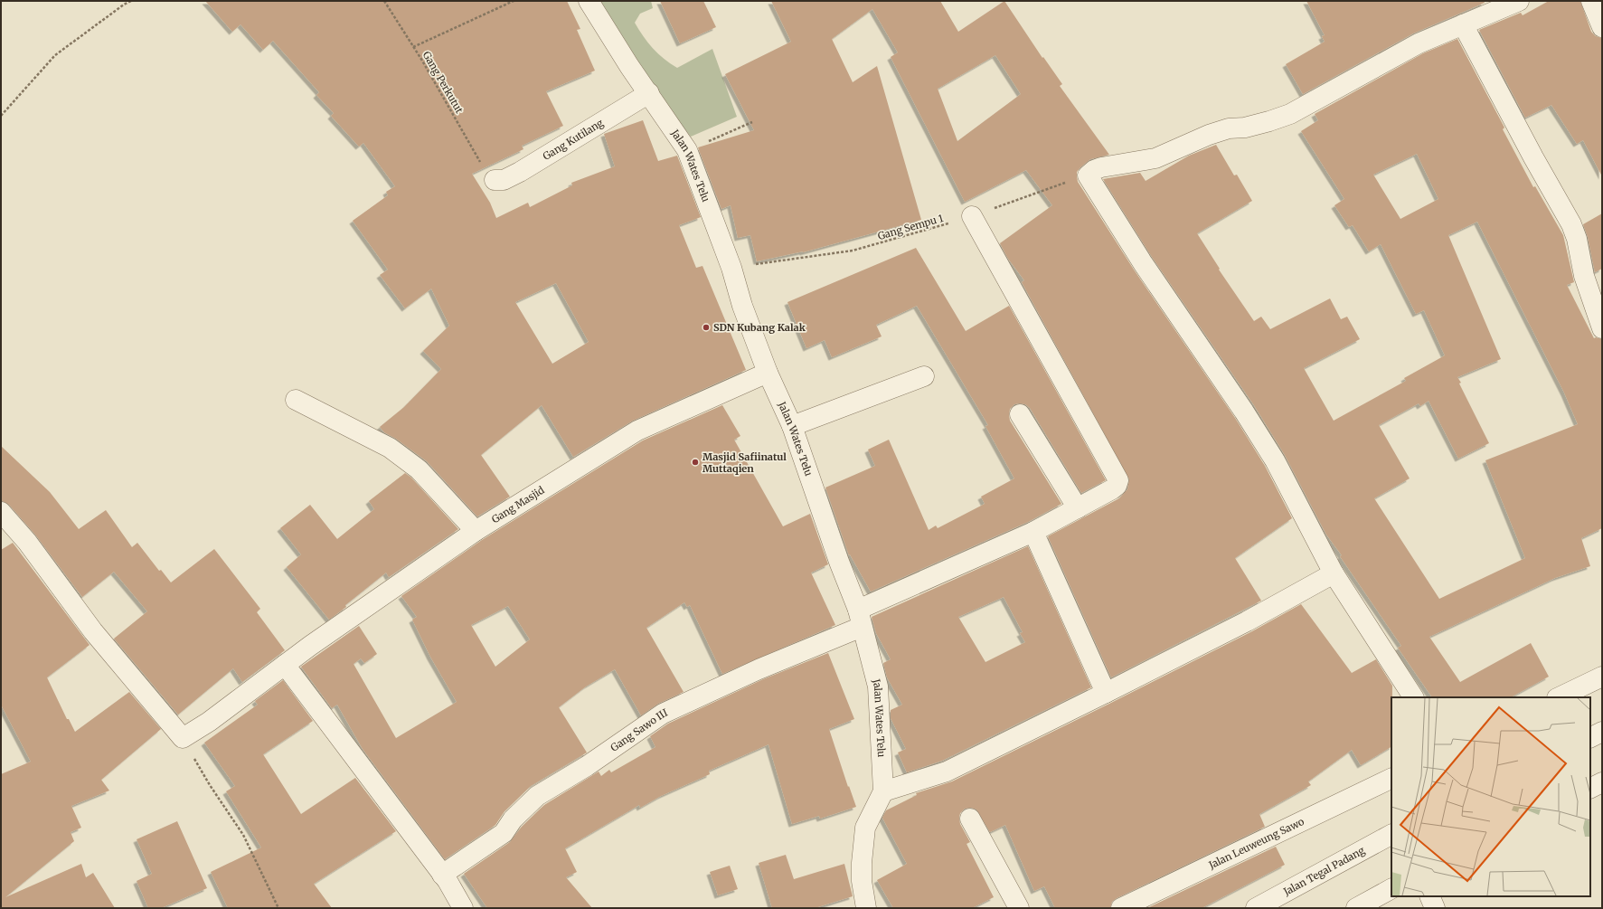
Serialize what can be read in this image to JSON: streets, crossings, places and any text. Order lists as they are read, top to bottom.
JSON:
{
  "streets": {
    "street": [
      "Gang Kutilang",
      "Jalan Wates Telu",
      "Gang Masjid",
      "Gang Sawo III",
      "Jalan Leuweung Sawo",
      "Jalan Tegal Padang"
    ],
    "path": ["Gang Perkutut", "Gang Sempu 1"]
  },
  "crossings": [
    ["Gang Perkutut", "Gang Kutilang"],
    ["Gang Kutilang", "Jalan Wates Telu"],
    ["Jalan Wates Telu", "Gang Sempu 1"],
    ["Jalan Wates Telu", "Gang Masjid"],
    ["Jalan Wates Telu", "Gang Sawo III"],
    ["Gang Sempu 1", "Gang Sawo III"]
  ],
  "places": ["SDN Kubang Kalak", "Masjid Safiinatul Muttaqien"]
}
